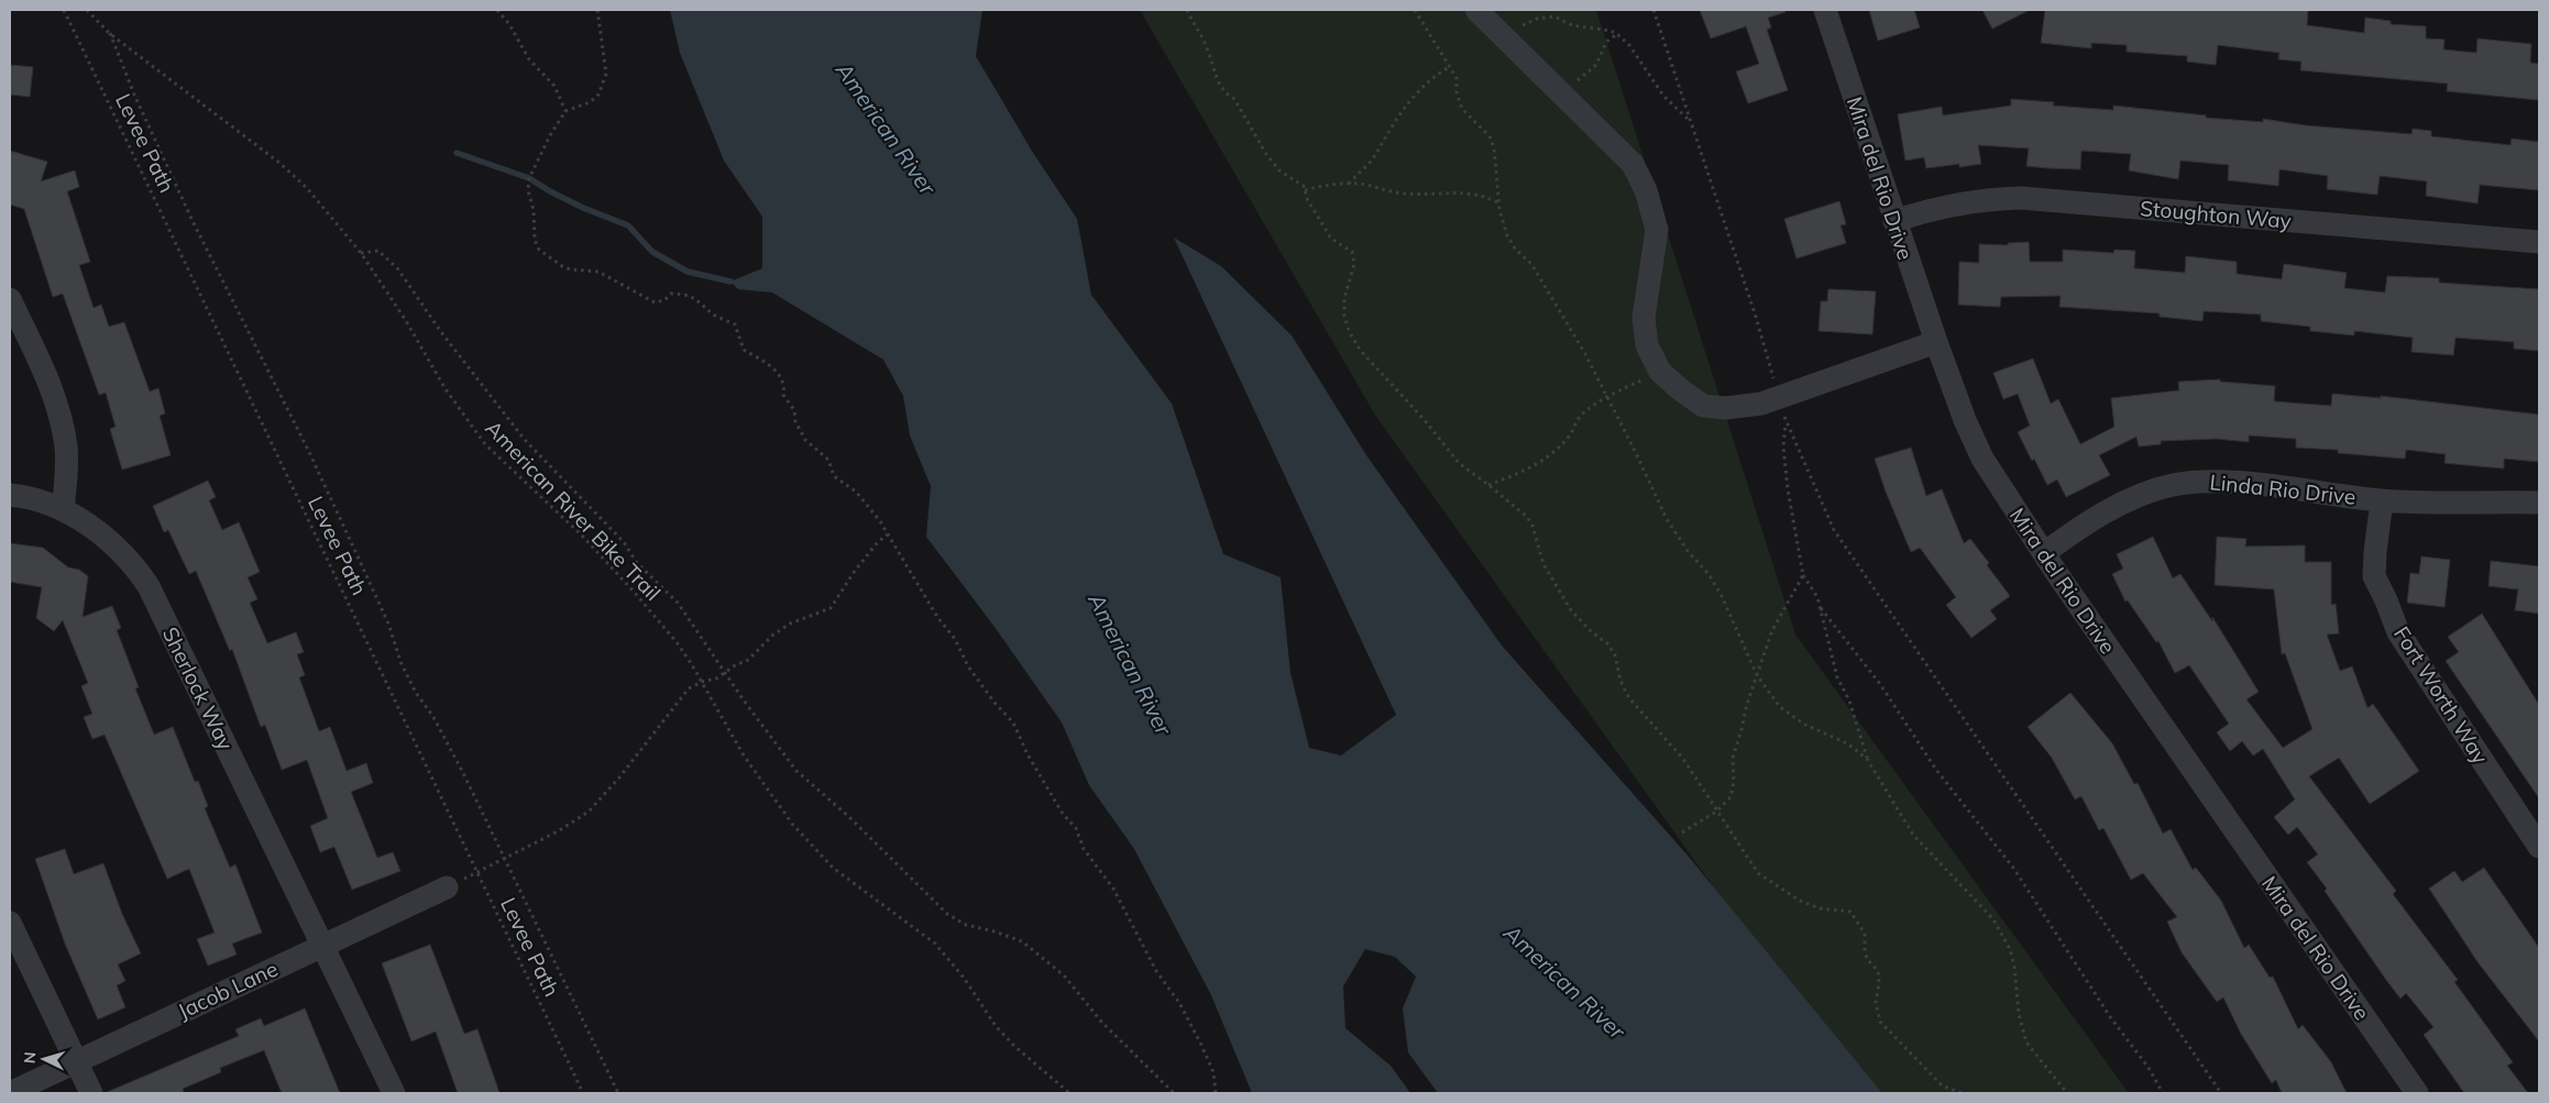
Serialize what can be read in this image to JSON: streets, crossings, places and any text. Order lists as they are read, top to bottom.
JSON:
{
  "streets": {
    "street": [
      "Mira del Rio Drive",
      "Stoughton Way",
      "Linda Rio Drive",
      "Sherlock Way",
      "Fort Worth Way",
      "Jacob Lane"
    ],
    "path": ["Levee Path", "American River Bike Trail"]
  },
  "crossings": [
    ["Mira del Rio Drive", "Stoughton Way"],
    ["Mira del Rio Drive", "Linda Rio Drive"],
    ["Linda Rio Drive", "Fort Worth Way"],
    ["Sherlock Way", "Jacob Lane"]
  ],
  "water": ["American River"],
  "north": "left"
}
